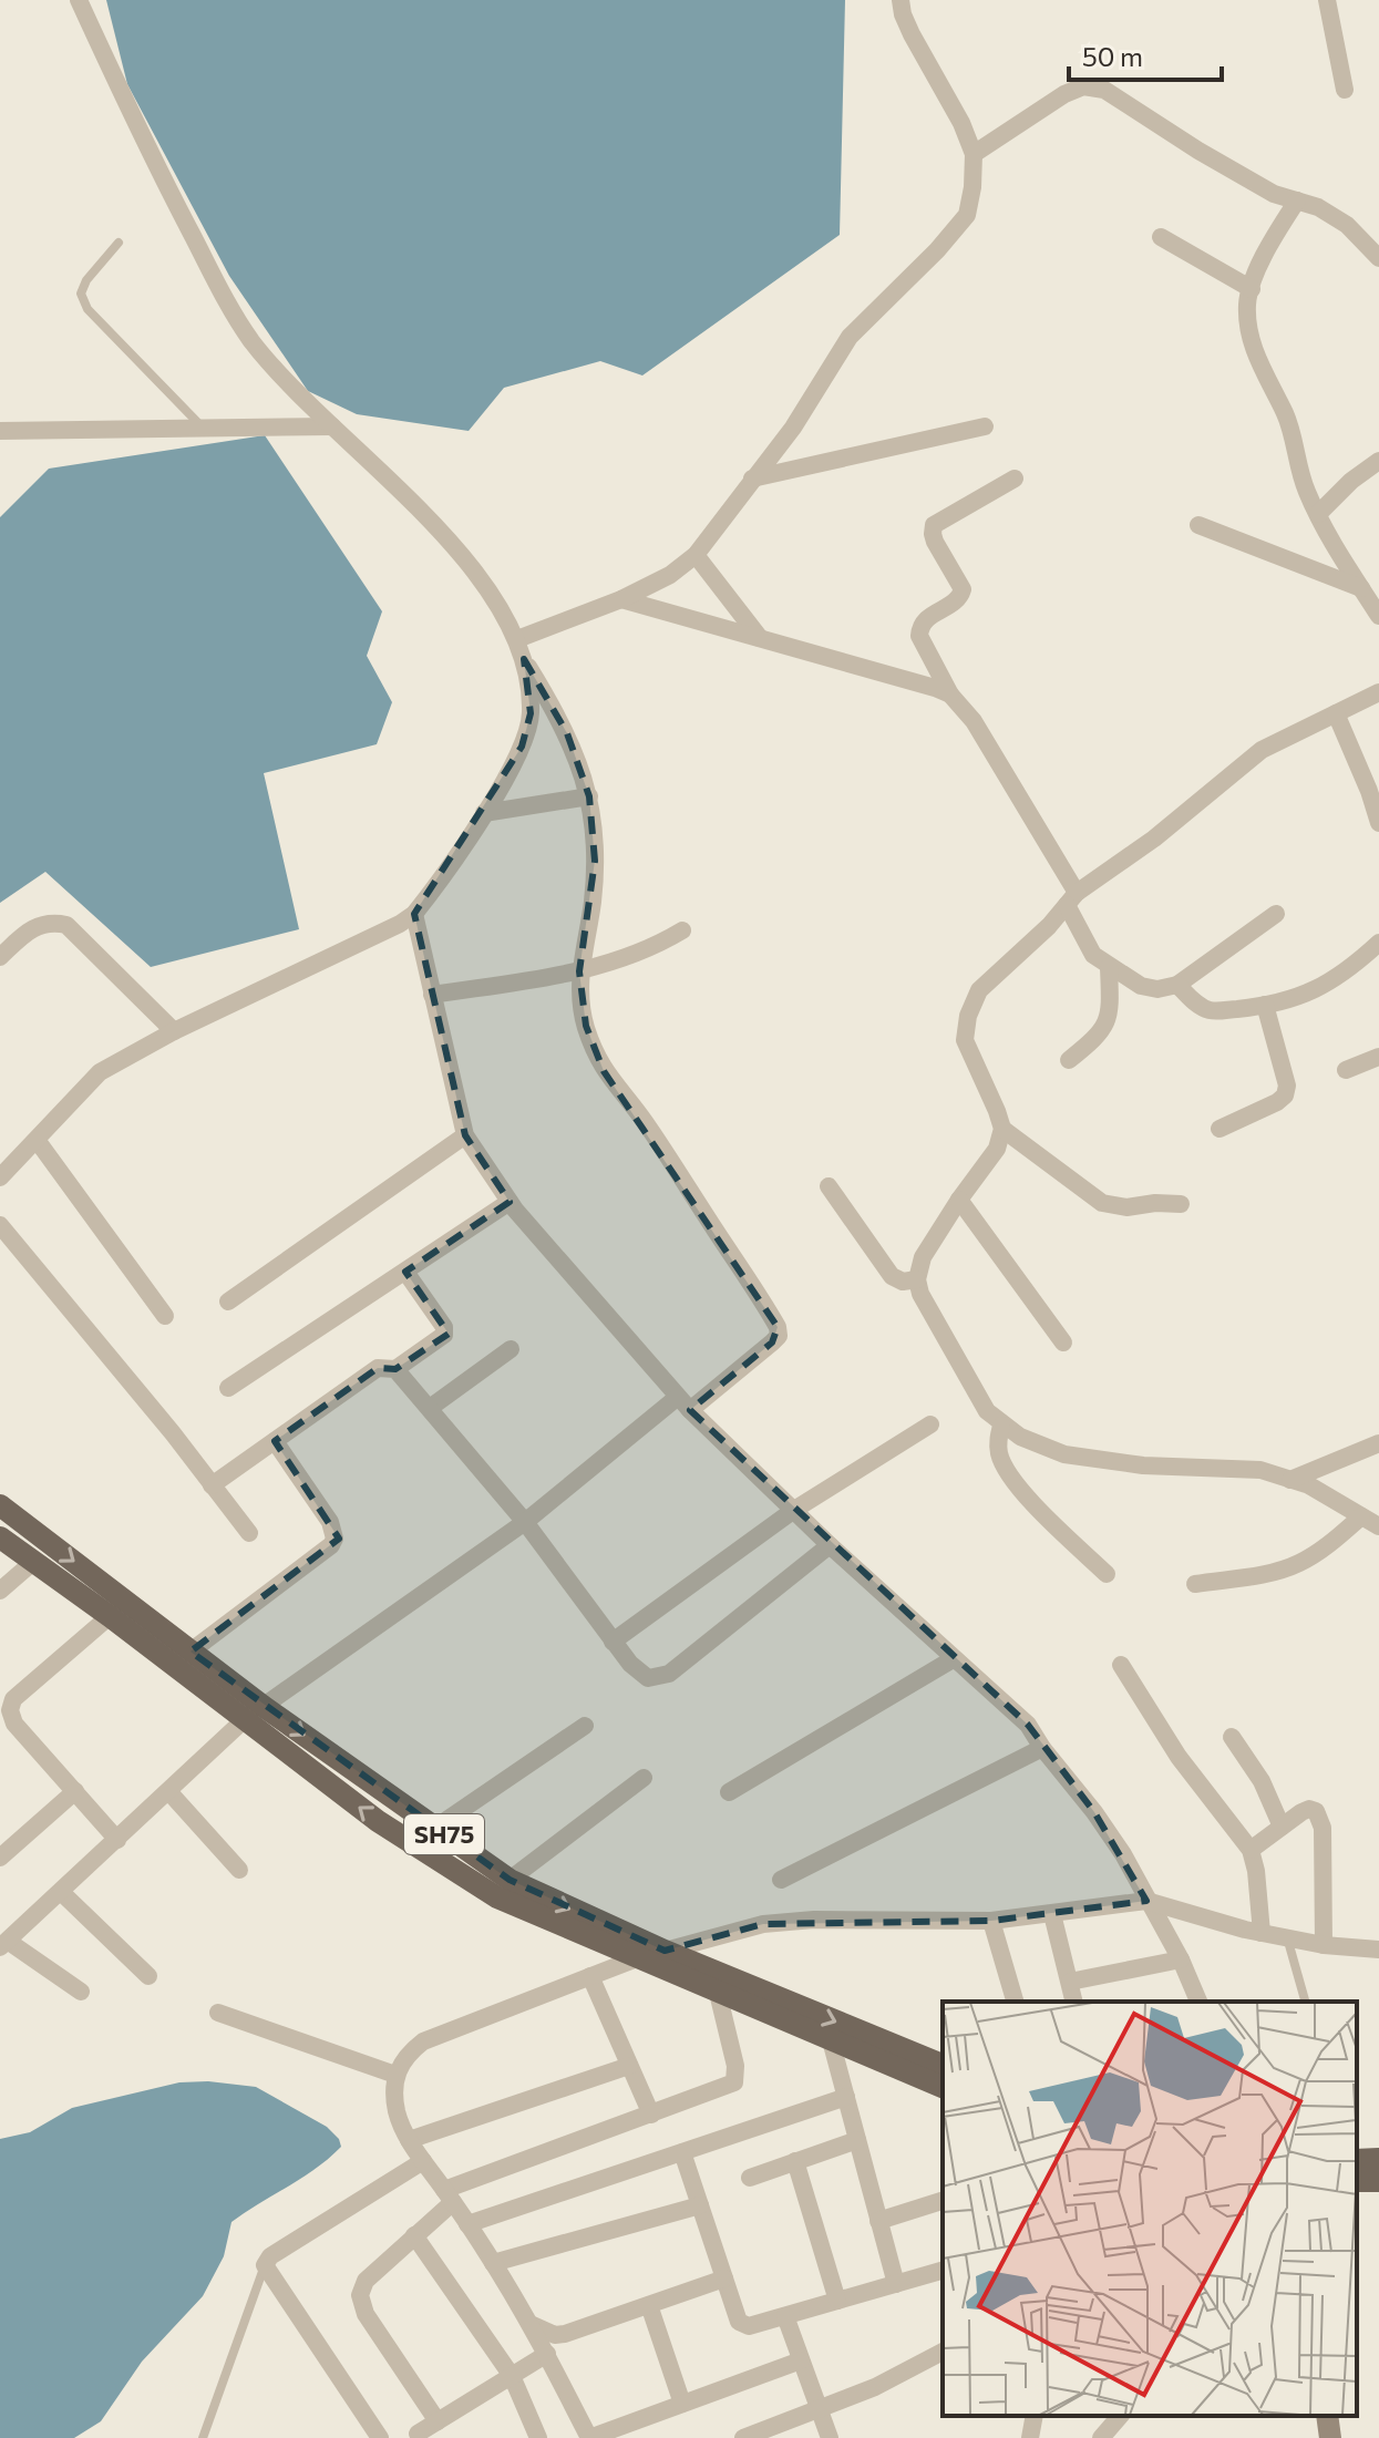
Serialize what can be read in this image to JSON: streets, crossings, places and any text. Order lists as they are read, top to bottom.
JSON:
{
  "streets": {
    "main road": ["SH75"]
  },
  "scale_bar": "50 m"
}
